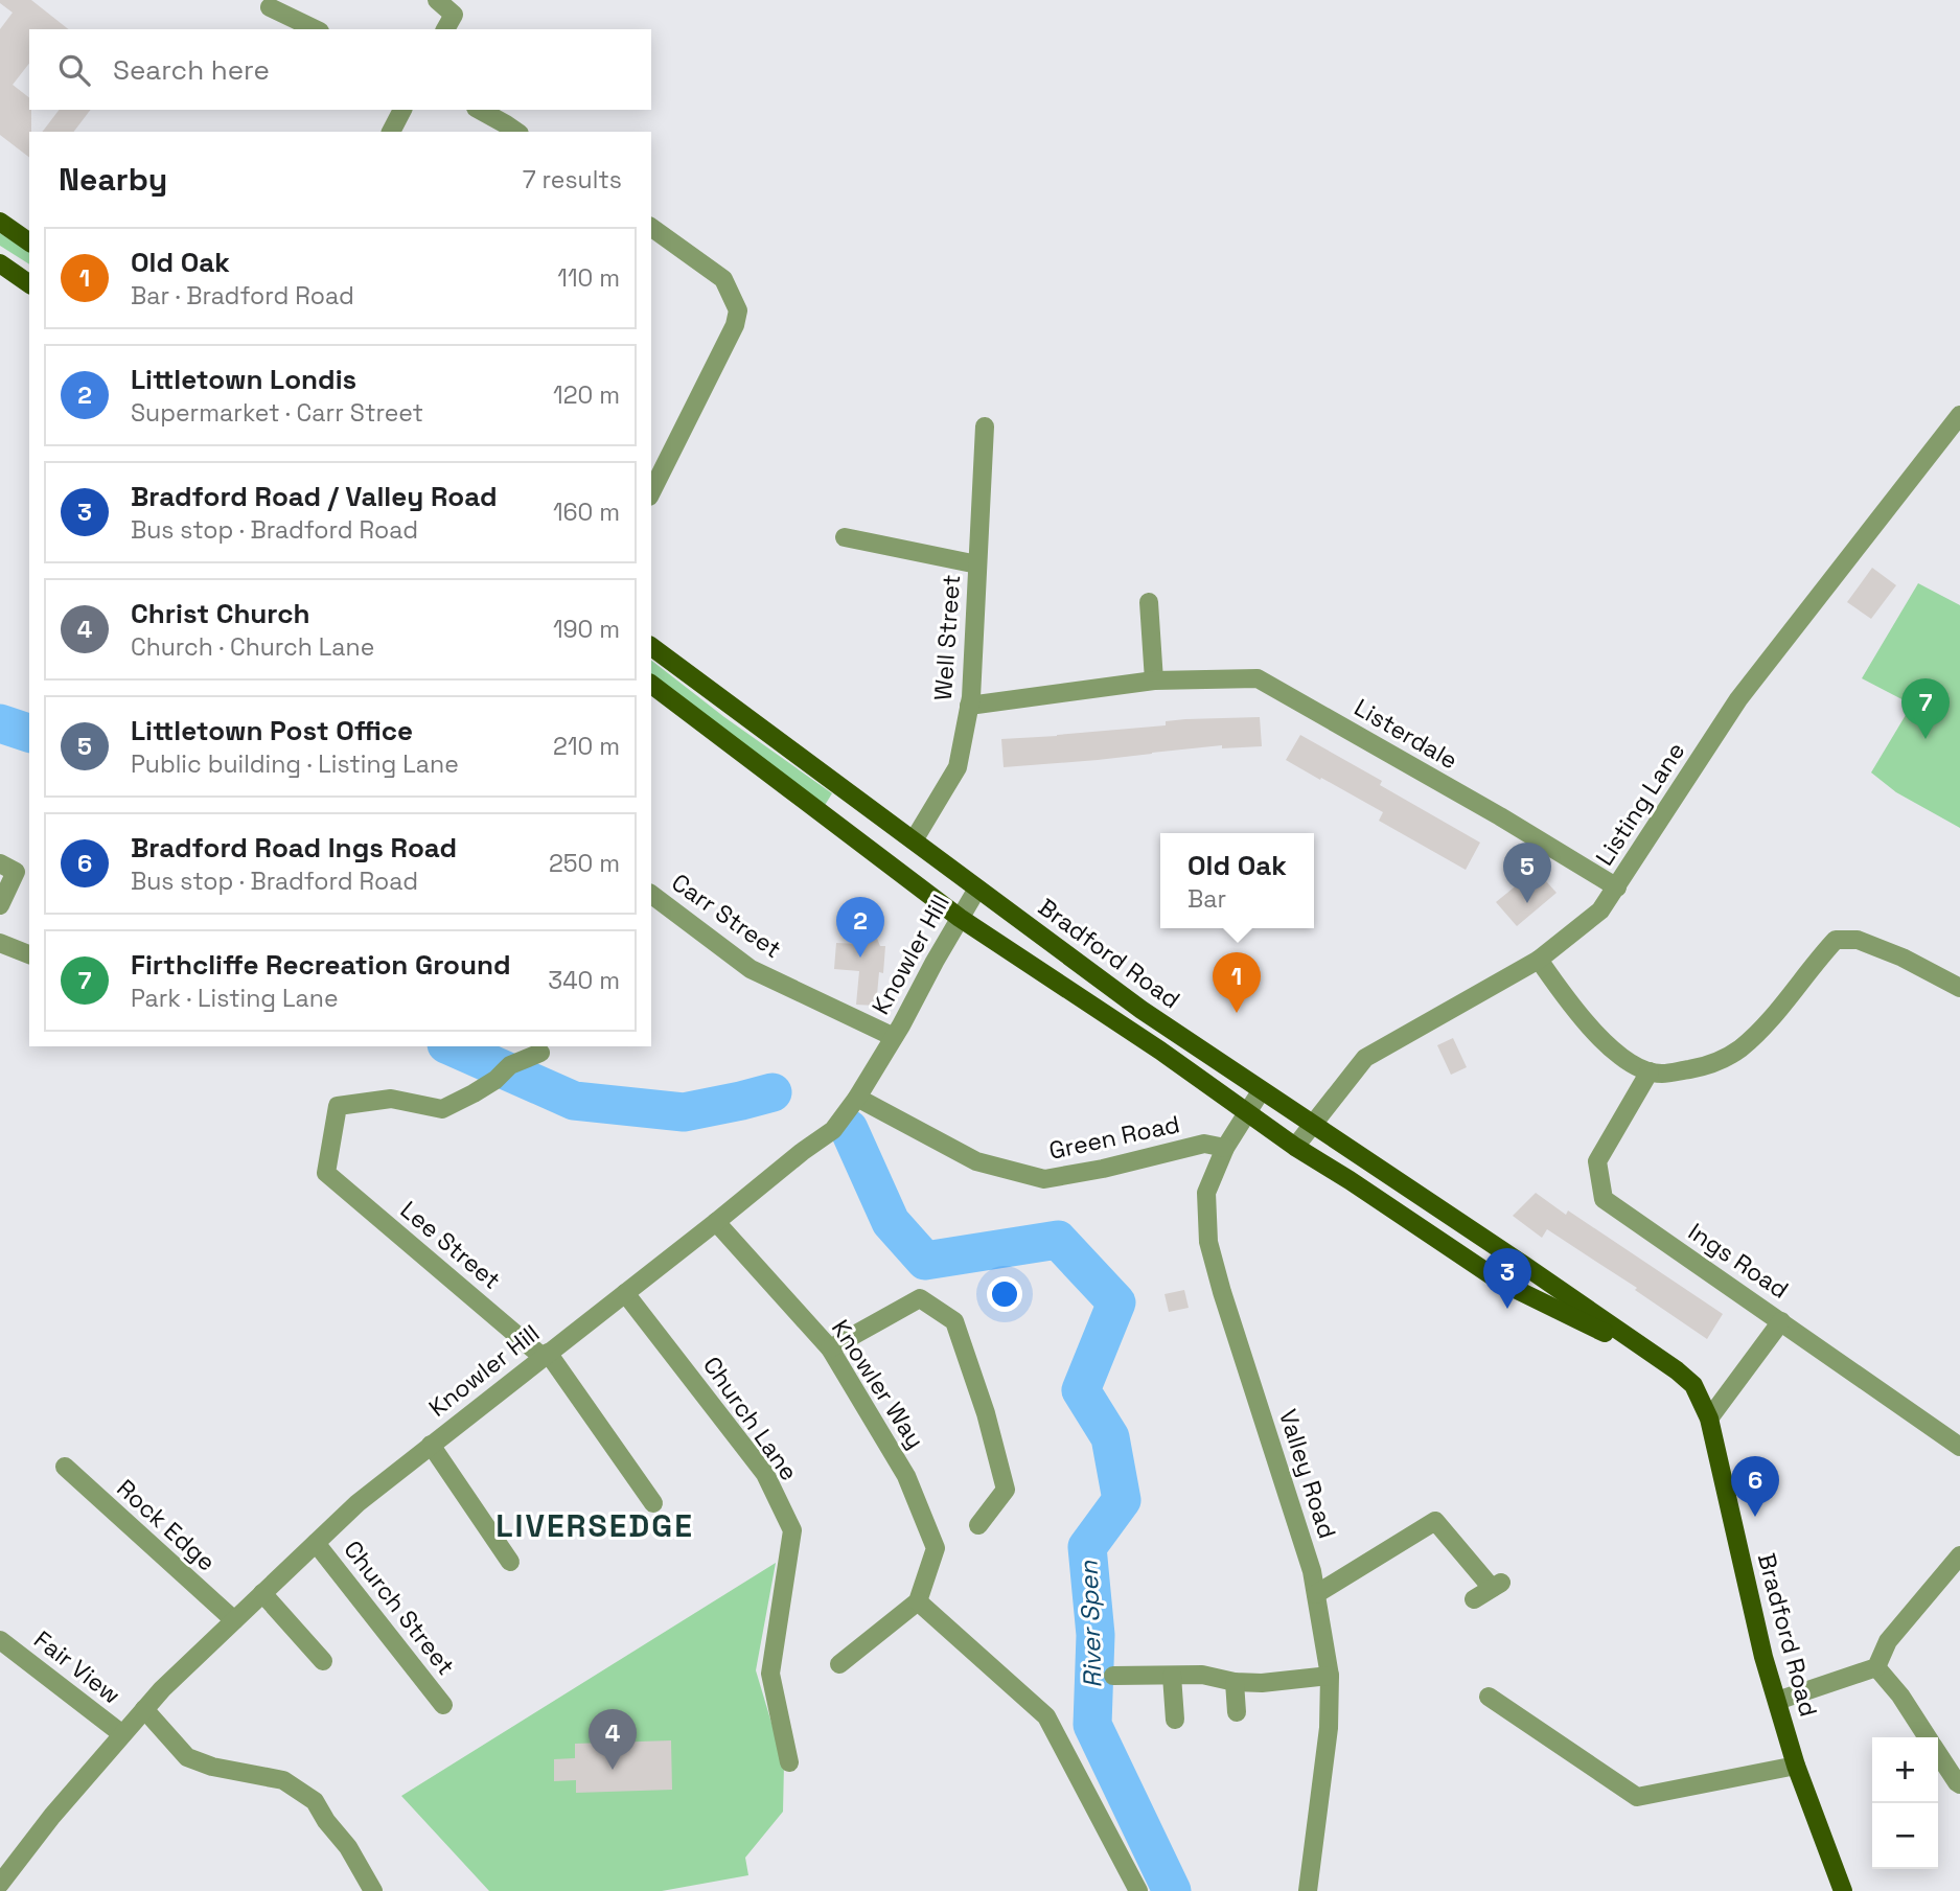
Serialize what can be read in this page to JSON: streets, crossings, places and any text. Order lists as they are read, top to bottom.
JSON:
{
  "streets": {
    "main road": ["Bradford Road"],
    "street": [
      "Well Street",
      "Listerdale",
      "Listing Lane",
      "Carr Street",
      "Knowler Hill",
      "Green Road",
      "Lee Street",
      "Ings Road",
      "Knowler Way",
      "Church Lane",
      "Valley Road",
      "Rock Edge",
      "Church Street",
      "Fair View"
    ]
  },
  "crossings": [
    ["Well Street", "Listerdale"],
    ["Well Street", "Bradford Road"],
    ["Listerdale", "Listing Lane"],
    ["Listing Lane", "Bradford Road"],
    ["Carr Street", "Knowler Hill"],
    ["Bradford Road", "Knowler Hill"],
    ["Bradford Road", "Valley Road"],
    ["Knowler Hill", "Green Road"],
    ["Knowler Hill", "Lee Street"],
    ["Knowler Hill", "Knowler Way"],
    ["Knowler Hill", "Church Lane"],
    ["Knowler Hill", "Rock Edge"],
    ["Knowler Hill", "Church Street"],
    ["Knowler Hill", "Fair View"],
    ["Green Road", "Valley Road"]
  ],
  "districts": ["LIVERSEDGE"],
  "water": ["River Spen"],
  "page": {
    "search": "Search here",
    "heading": ["Nearby", "7 results"],
    "list": [
      {
        "mark": "1",
        "name": "Old Oak",
        "note": "Bar · Bradford Road",
        "value": "110 m"
      },
      {
        "mark": "2",
        "name": "Littletown Londis",
        "note": "Supermarket · Carr Street",
        "value": "120 m"
      },
      {
        "mark": "3",
        "name": "Bradford Road / Valley Road",
        "note": "Bus stop · Bradford Road",
        "value": "160 m"
      },
      {
        "mark": "4",
        "name": "Christ Church",
        "note": "Church · Church Lane",
        "value": "190 m"
      },
      {
        "mark": "5",
        "name": "Littletown Post Office",
        "note": "Public building · Listing Lane",
        "value": "210 m"
      },
      {
        "mark": "6",
        "name": "Bradford Road Ings Road",
        "note": "Bus stop · Bradford Road",
        "value": "250 m"
      },
      {
        "mark": "7",
        "name": "Firthcliffe Recreation Ground",
        "note": "Park · Listing Lane",
        "value": "340 m"
      }
    ],
    "pins": [
      "7",
      "5",
      "2",
      "1",
      "3",
      "6",
      "4"
    ],
    "popup": ["Old Oak", "Bar"],
    "map_buttons": ["+", "−"]
  }
}
